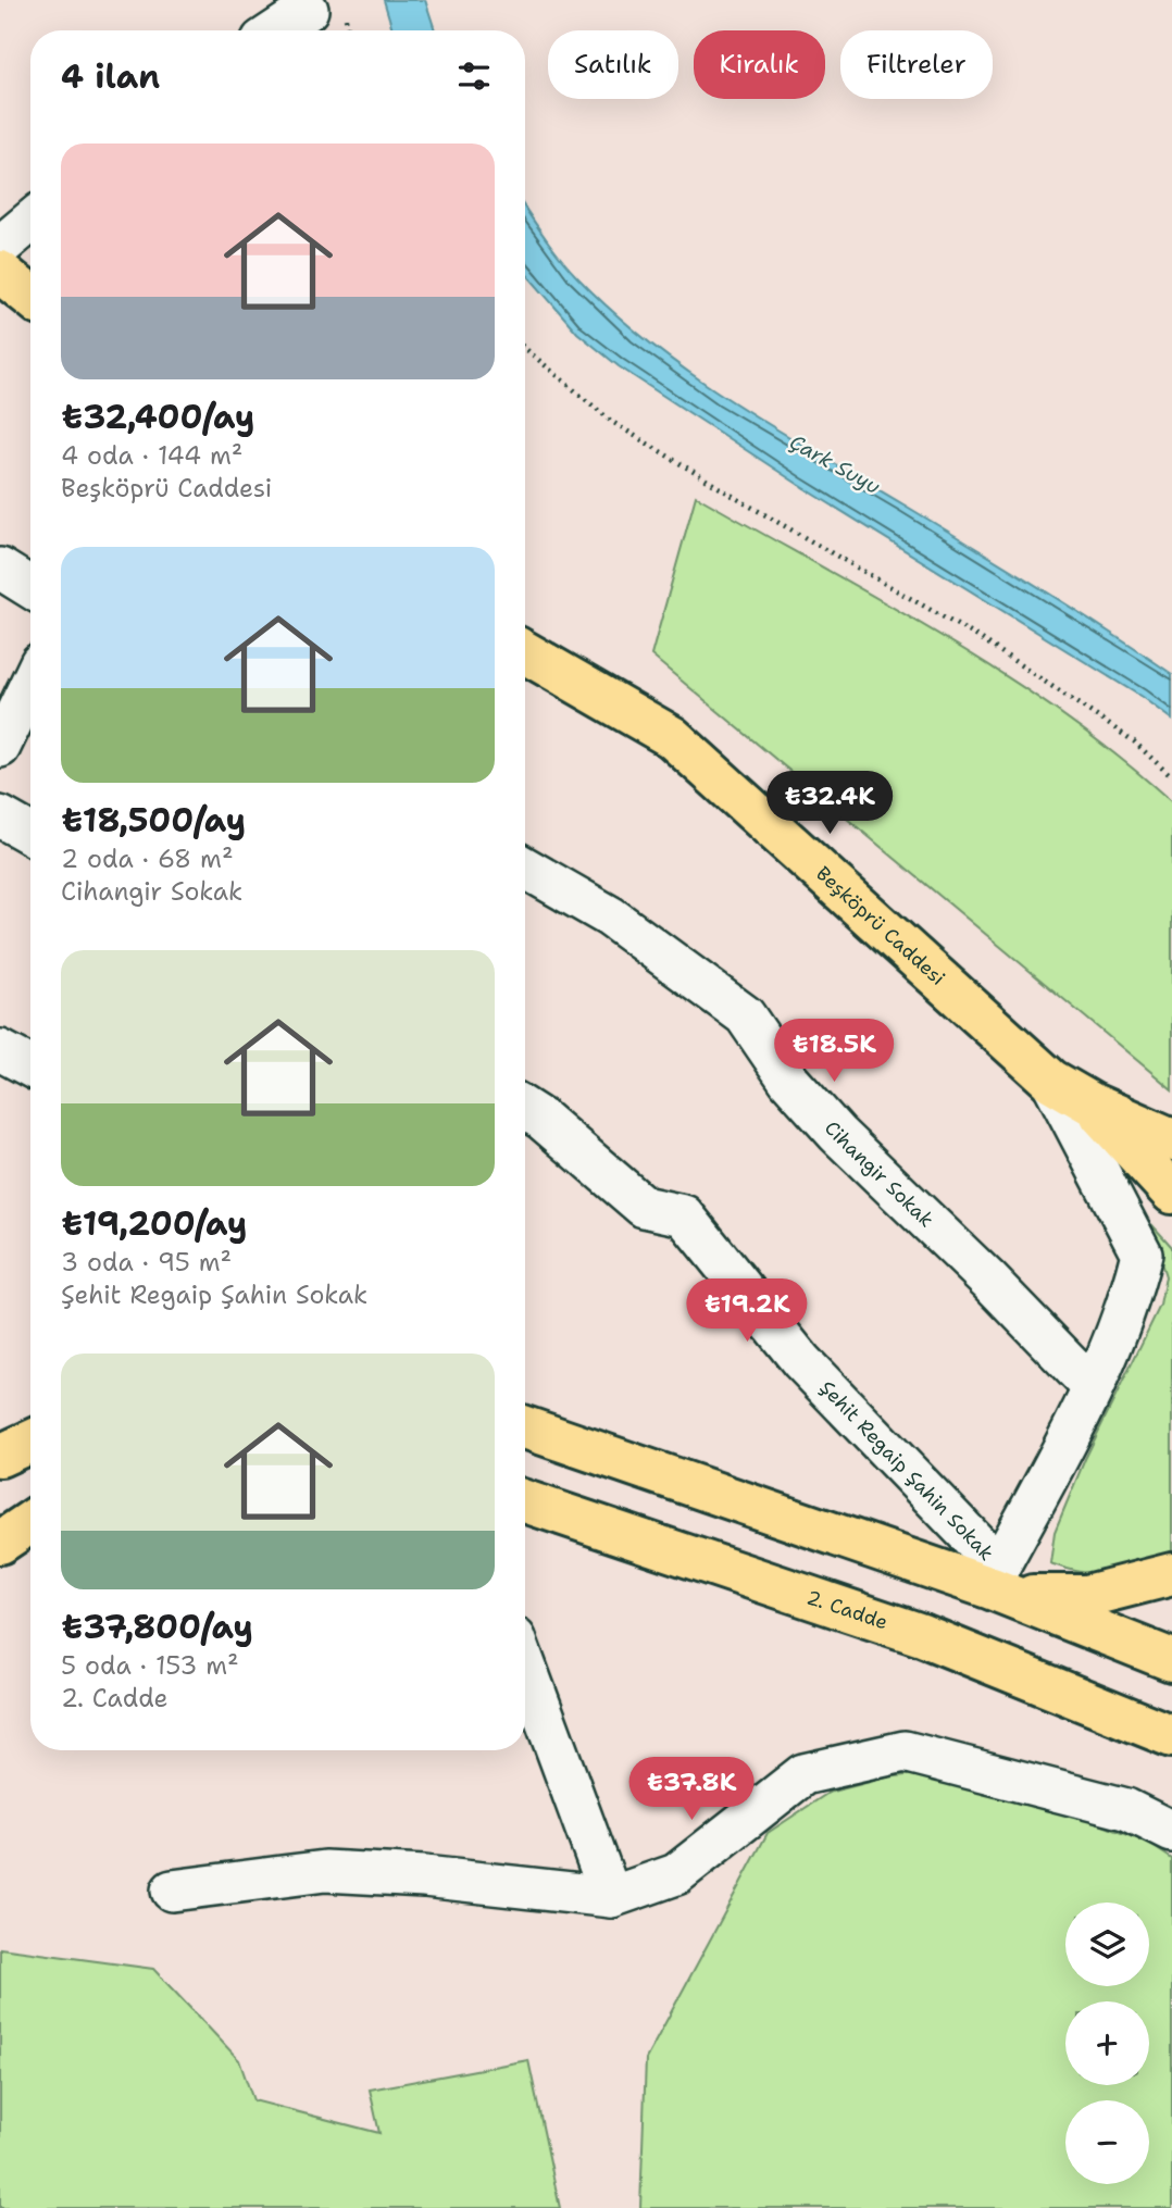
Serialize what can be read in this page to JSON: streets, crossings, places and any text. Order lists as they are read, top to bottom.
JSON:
{
  "streets": {
    "main road": ["Beşköprü Caddesi", "2. Cadde"],
    "street": ["Cihangir Sokak", "Şehit Regaip Şahin Sokak"]
  },
  "water": ["Çark Suyu"],
  "page": {
    "chip": ["Satılık", "Kiralık", "Filtreler"],
    "heading": "4 ilan",
    "list": [
      {
        "name": "₺32,400/ay",
        "note": "4 oda · 144 m² · Beşköprü Caddesi"
      },
      {
        "name": "₺18,500/ay",
        "note": "2 oda · 68 m² · Cihangir Sokak"
      },
      {
        "name": "₺19,200/ay",
        "note": "3 oda · 95 m² · Şehit Regaip Şahin Sokak"
      },
      {
        "name": "₺37,800/ay",
        "note": "5 oda · 153 m² · 2. Cadde"
      }
    ],
    "price": [
      "₺32.4K",
      "₺18.5K",
      "₺19.2K",
      "₺37.8K"
    ],
    "map_buttons": ["+", "−"]
  }
}
